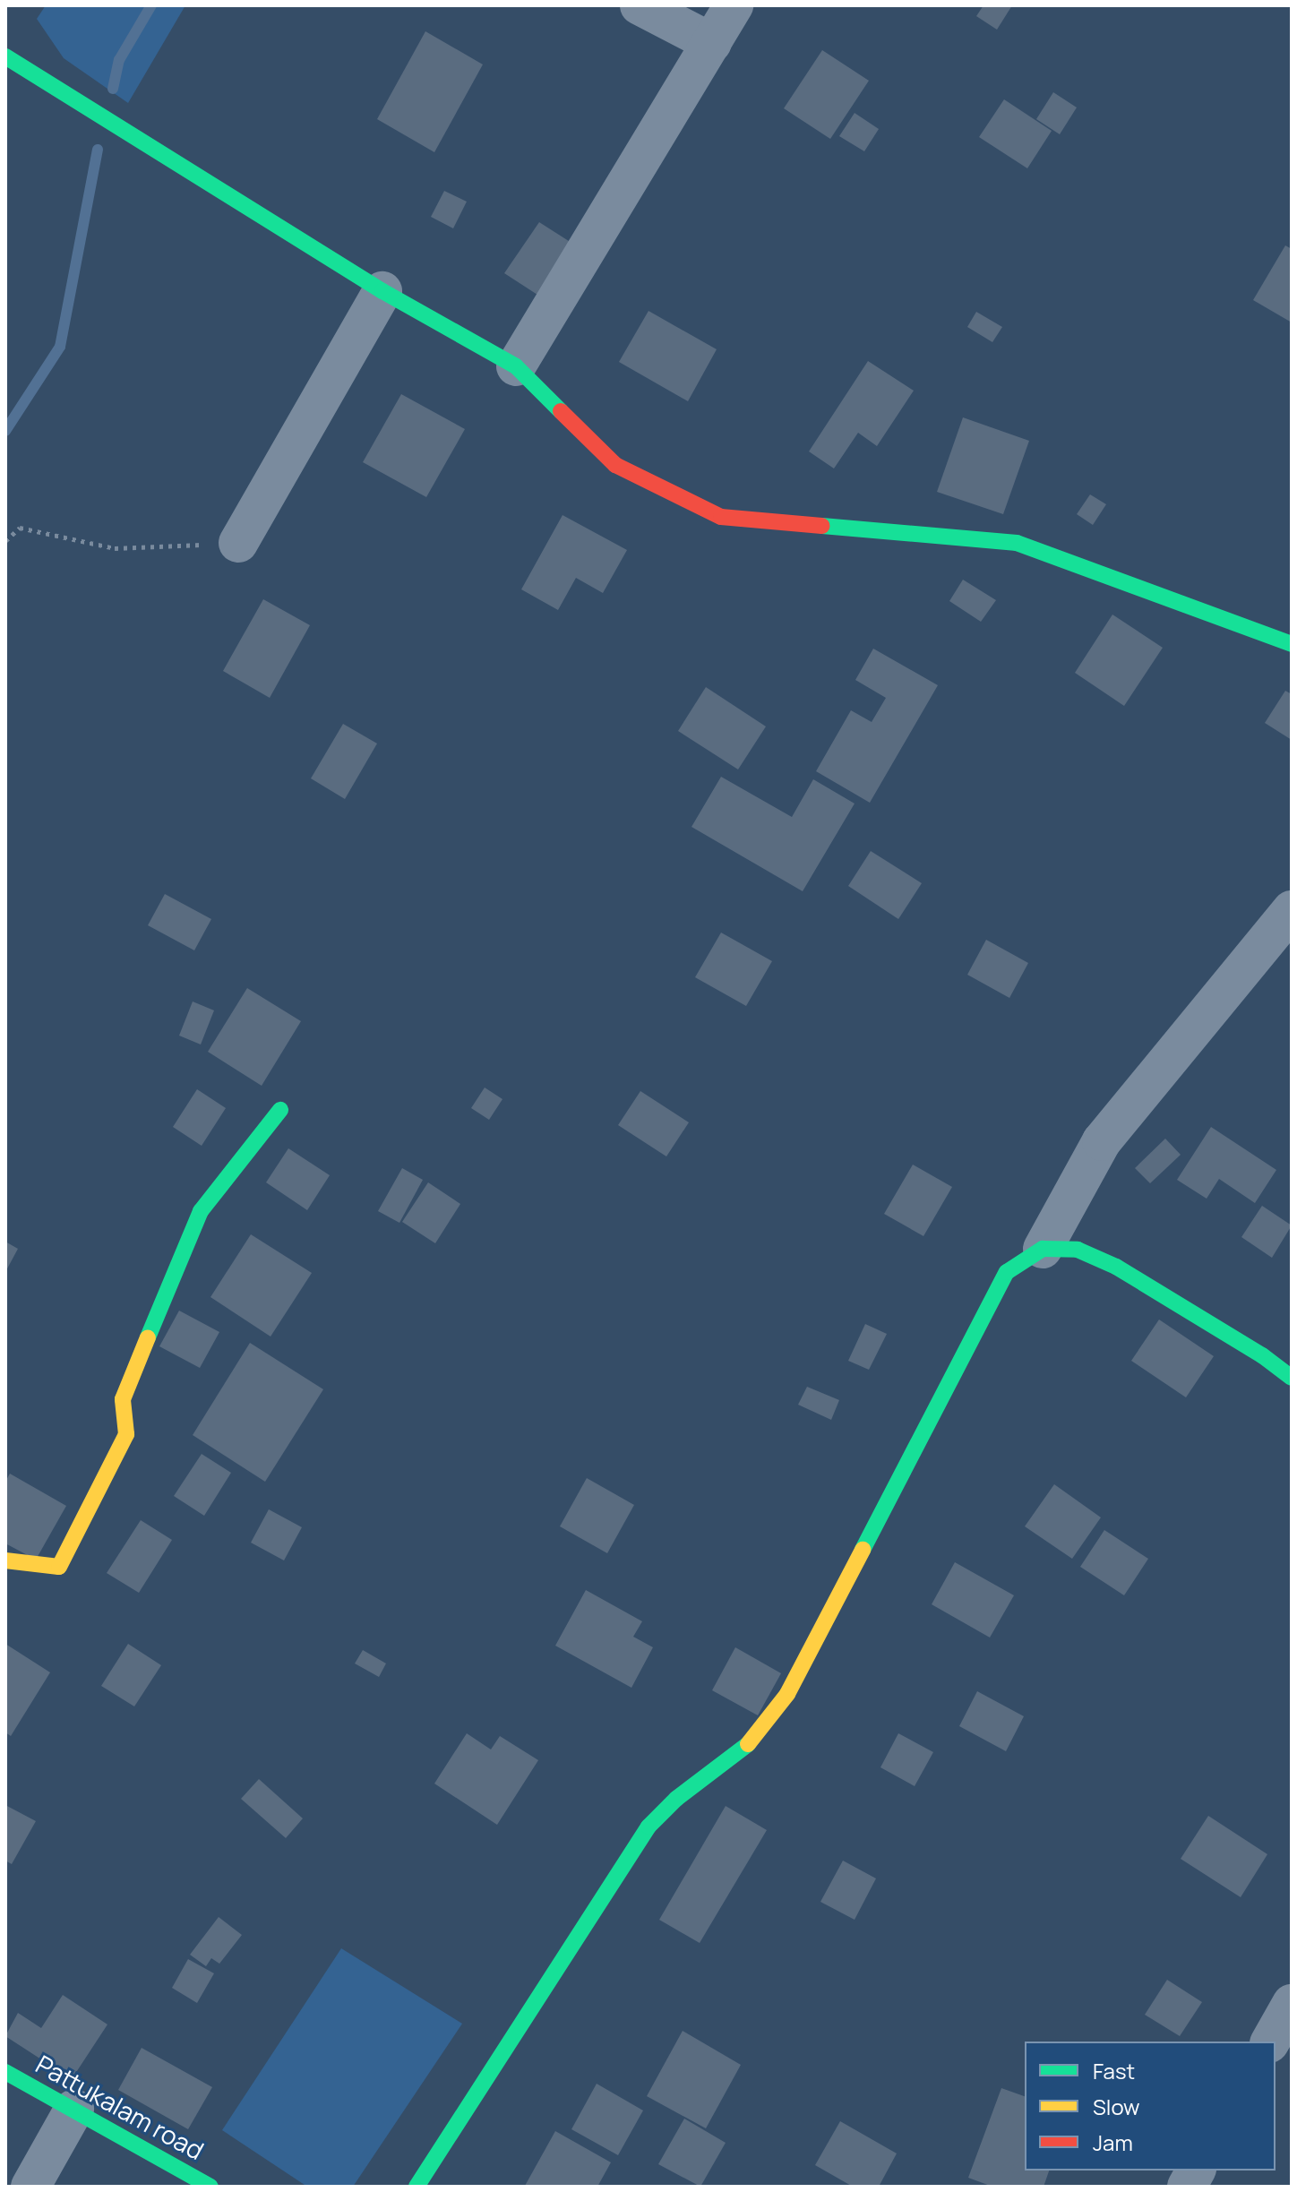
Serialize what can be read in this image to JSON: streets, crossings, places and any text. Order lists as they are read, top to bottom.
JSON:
{
  "streets": {
    "street": ["Pattukalam road"]
  },
  "legend": ["Fast", "Slow", "Jam"]
}
